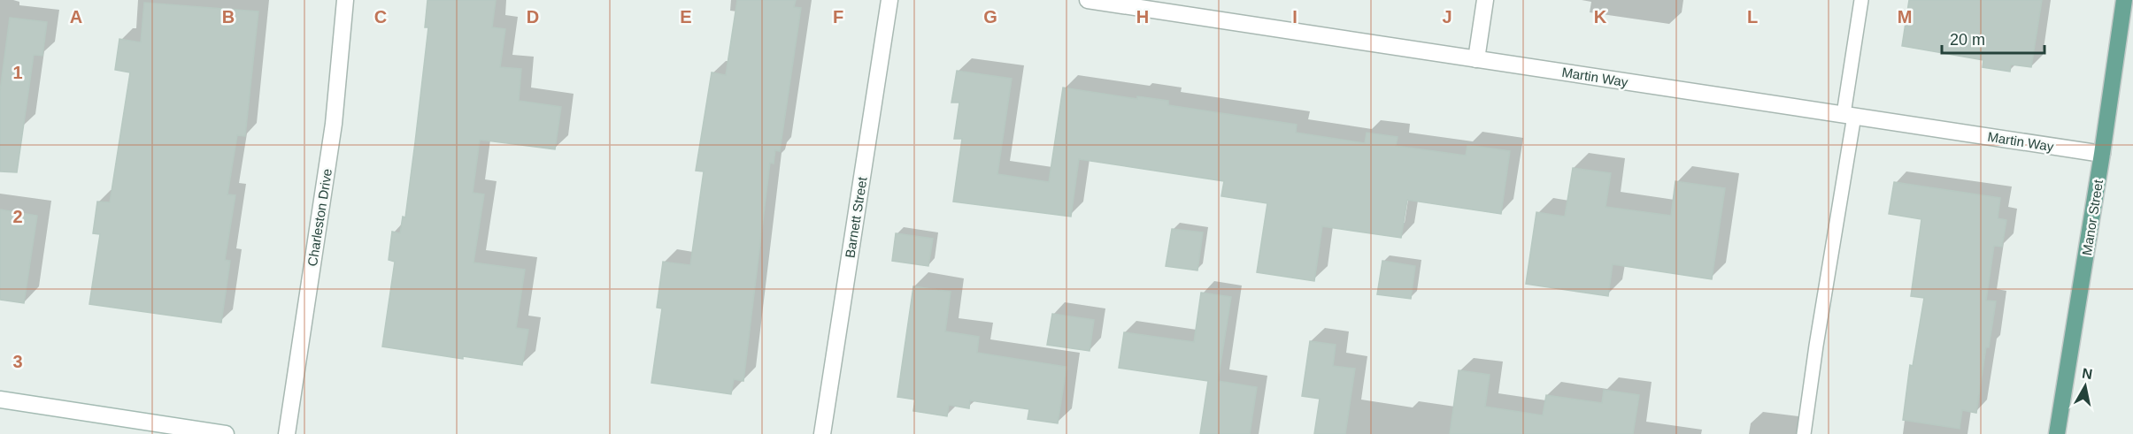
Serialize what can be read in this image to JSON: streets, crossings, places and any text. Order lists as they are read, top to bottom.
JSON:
{
  "streets": {
    "main road": ["Manor Street"],
    "street": ["Martin Way", "Charleston Drive", "Barnett Street"]
  },
  "crossings": [
    ["Martin Way", "Manor Street"]
  ],
  "scale_bar": "20 m",
  "north": "top",
  "grid": {
    "columns": [
      "A",
      "B",
      "C",
      "D",
      "E",
      "F",
      "G",
      "H",
      "I",
      "J",
      "K",
      "L",
      "M"
    ],
    "rows": ["1", "2", "3"]
  }
}
